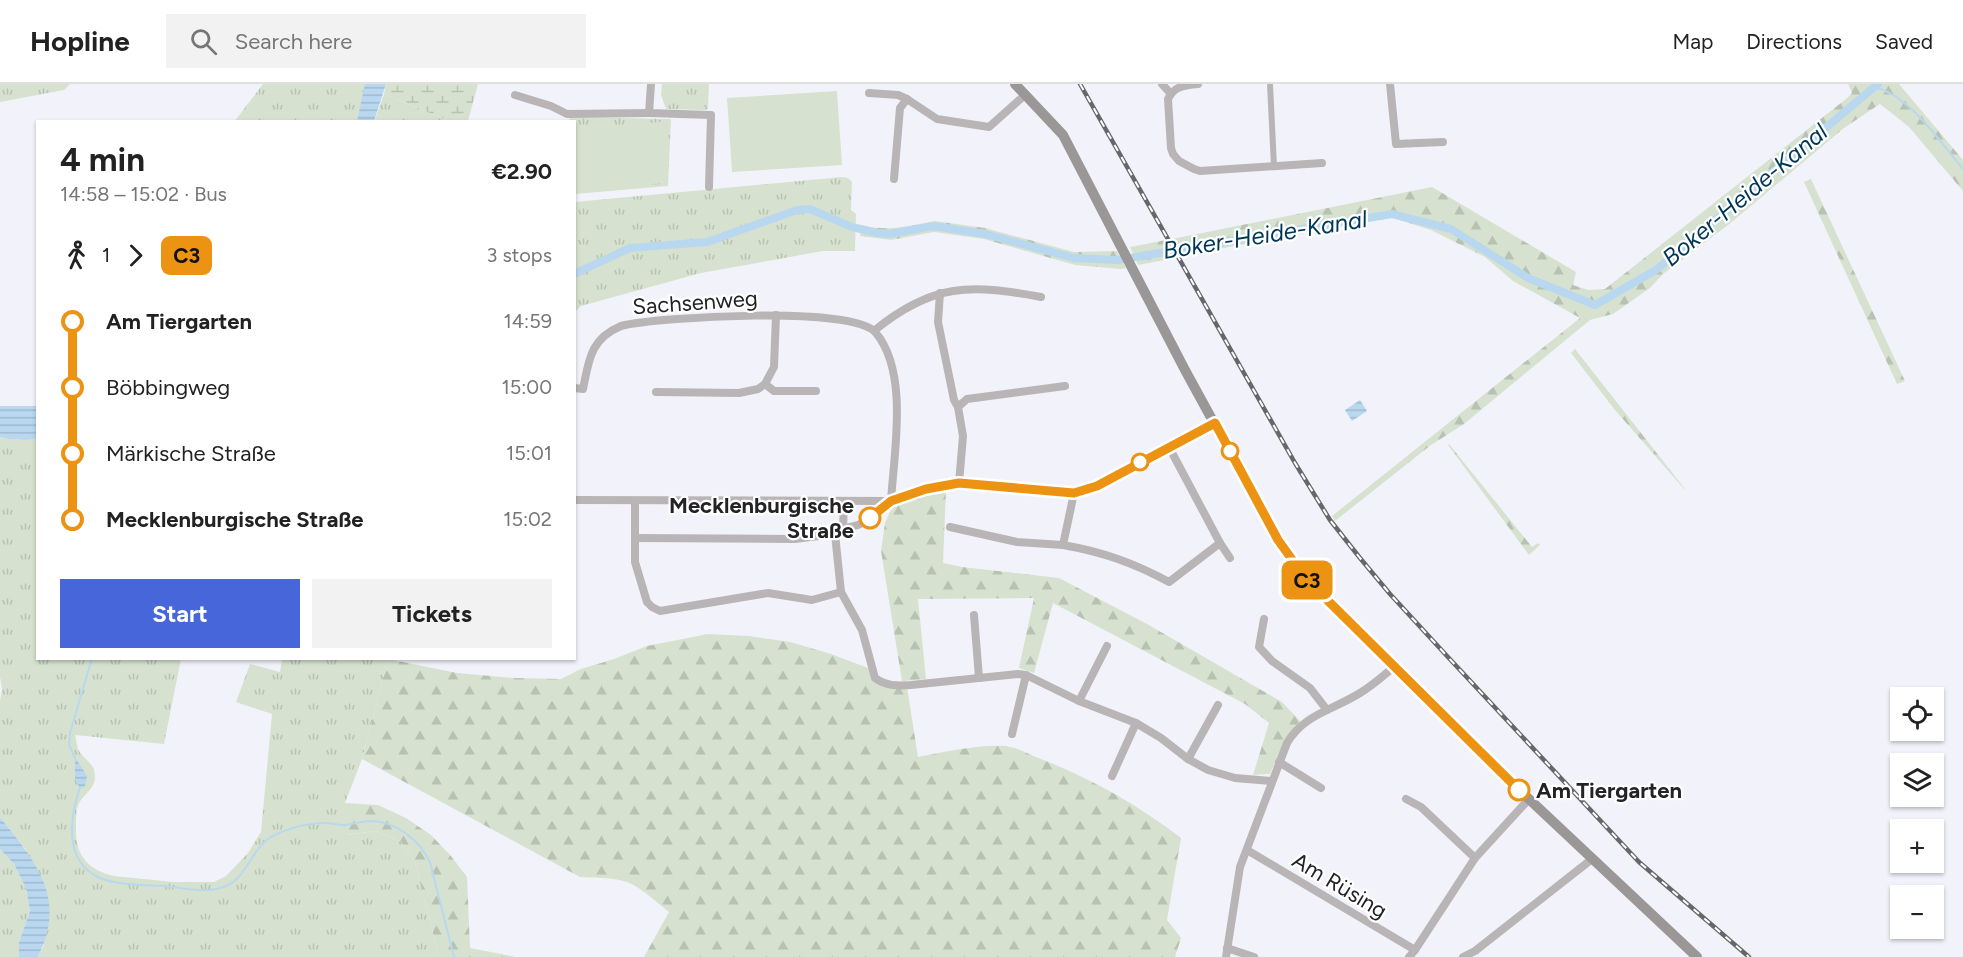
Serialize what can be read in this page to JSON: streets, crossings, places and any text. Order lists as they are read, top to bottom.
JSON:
{
  "streets": {
    "street": ["Sachsenweg", "Am Rüsing"]
  },
  "water": ["Boker-Heide-Kanal"],
  "places": ["Mecklenburgische Straße", "Am Tiergarten"],
  "lines": ["bus line C3"],
  "page": {
    "header": "Hopline",
    "search": "Search here",
    "nav": ["Map", "Directions", "Saved"],
    "on_map": "C3",
    "heading": ["4 min", "14:58 – 15:02 · Bus", "€2.90"],
    "legs": ["1", "C3", "3 stops"],
    "list": [
      {
        "name": "Am Tiergarten",
        "value": "14:59"
      },
      {
        "name": "Böbbingweg",
        "value": "15:00"
      },
      {
        "name": "Märkische Straße",
        "value": "15:01"
      },
      {
        "name": "Mecklenburgische Straße",
        "value": "15:02"
      }
    ],
    "buttons": ["Start", "Tickets"],
    "map_buttons": ["+", "−"]
  }
}
